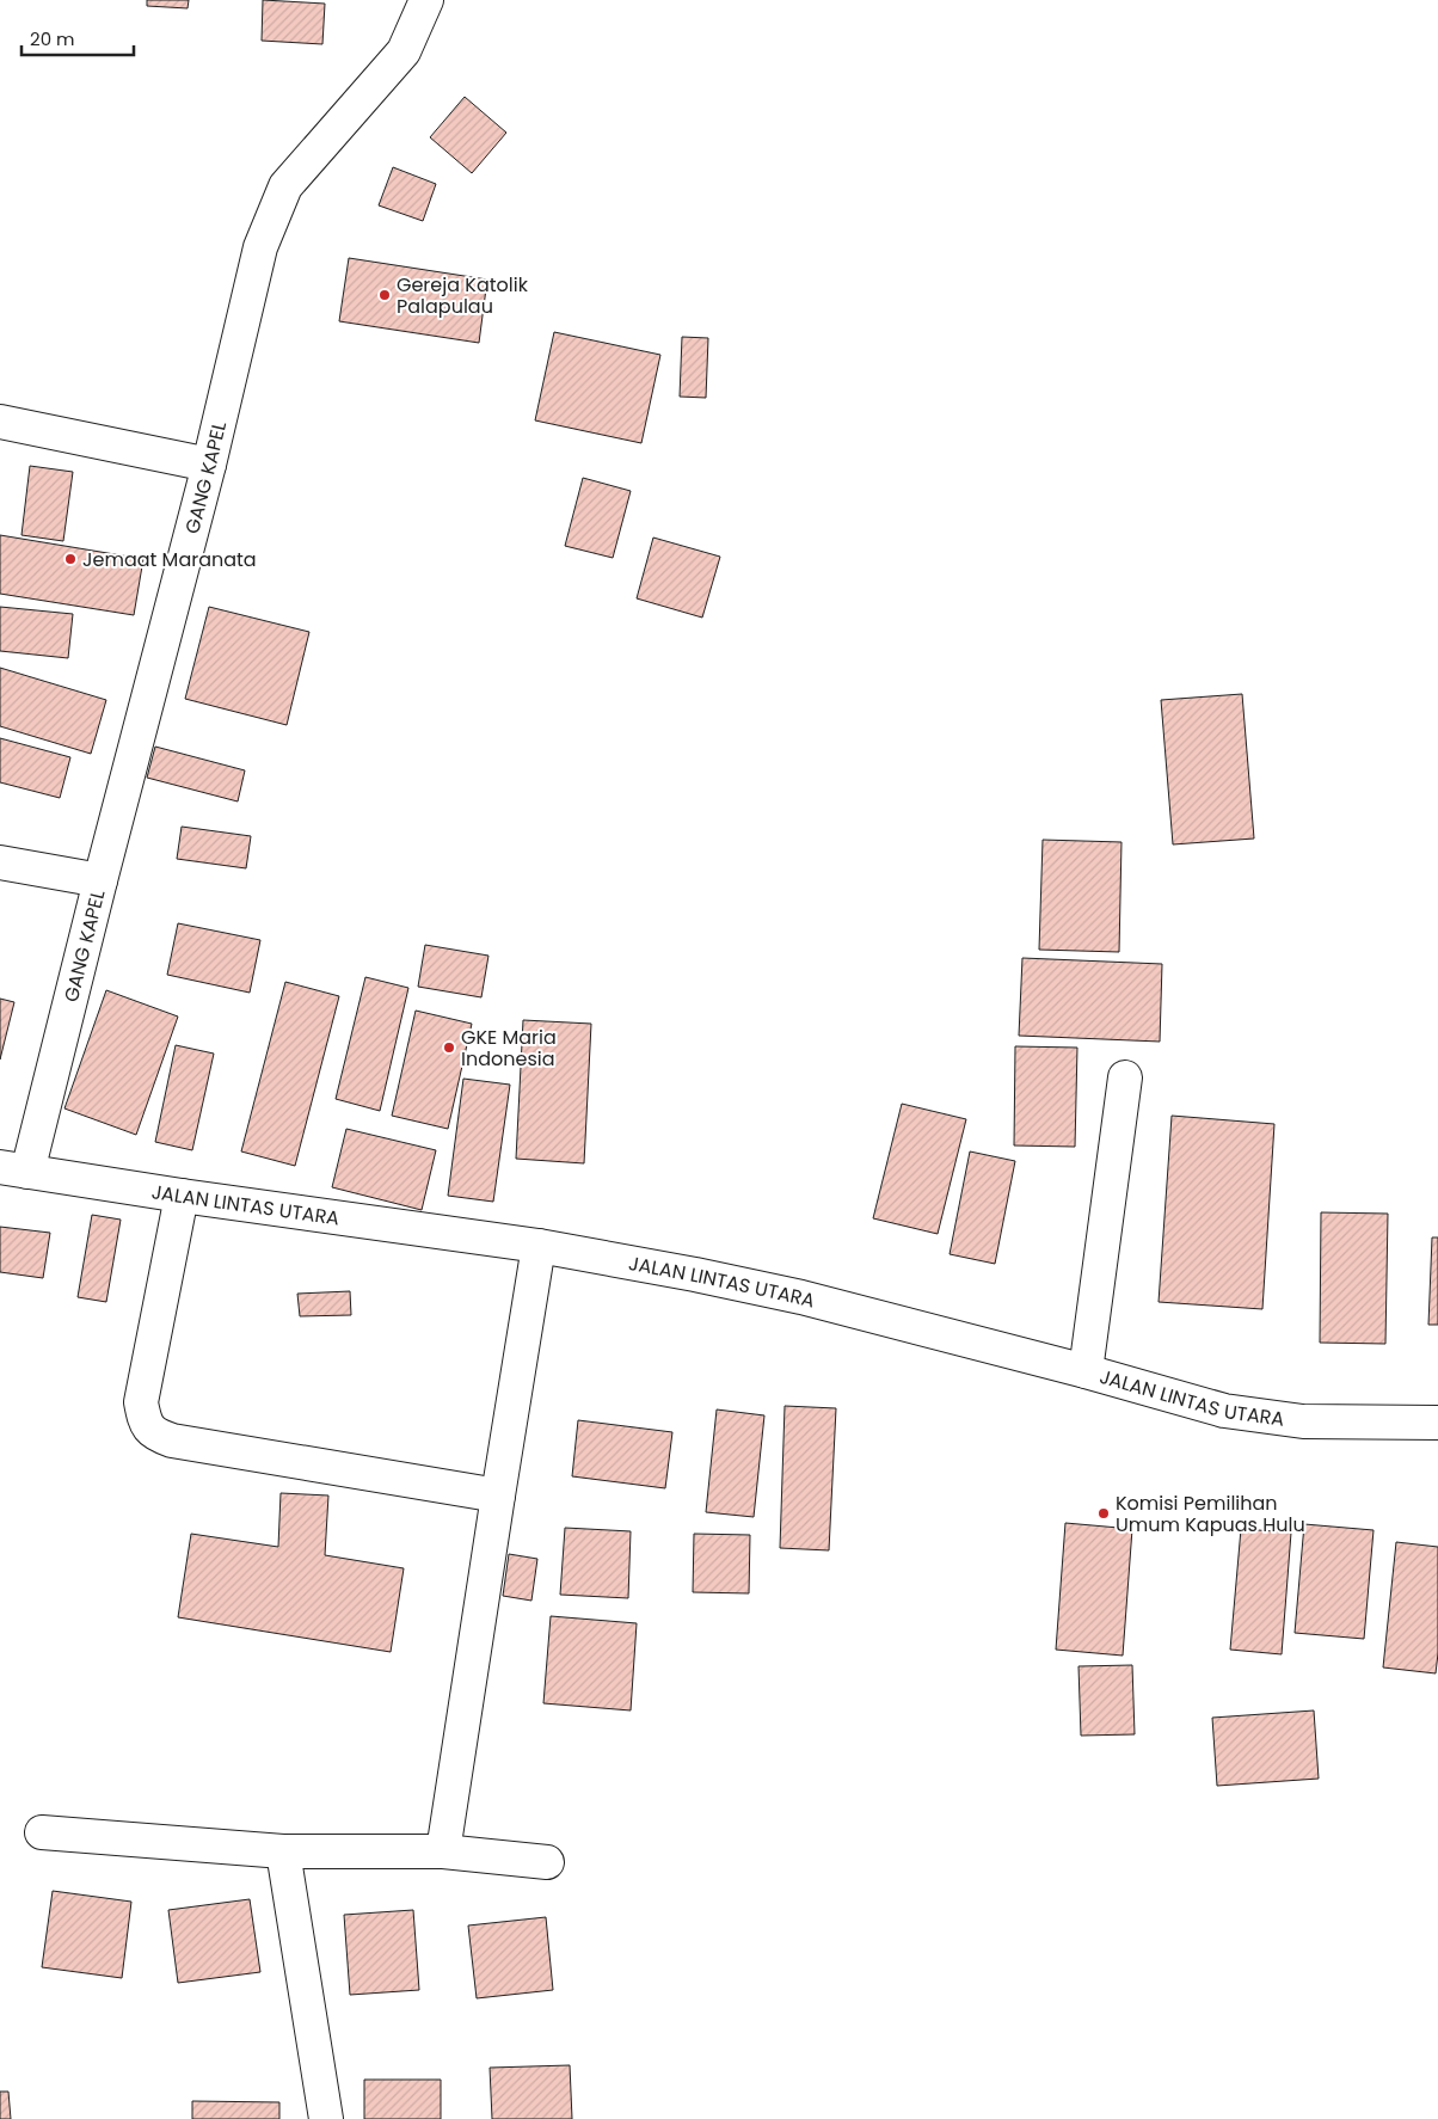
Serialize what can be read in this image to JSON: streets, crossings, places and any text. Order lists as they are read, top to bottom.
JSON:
{
  "streets": {
    "main road": ["GANG KAPEL", "JALAN LINTAS UTARA"]
  },
  "crossings": [
    ["GANG KAPEL", "JALAN LINTAS UTARA"]
  ],
  "places": [
    "Gereja Katolik Palapulau",
    "Jemaat Maranata",
    "GKE Maria Indonesia",
    "Komisi Pemilihan Umum Kapuas Hulu"
  ],
  "scale_bar": "20 m"
}
